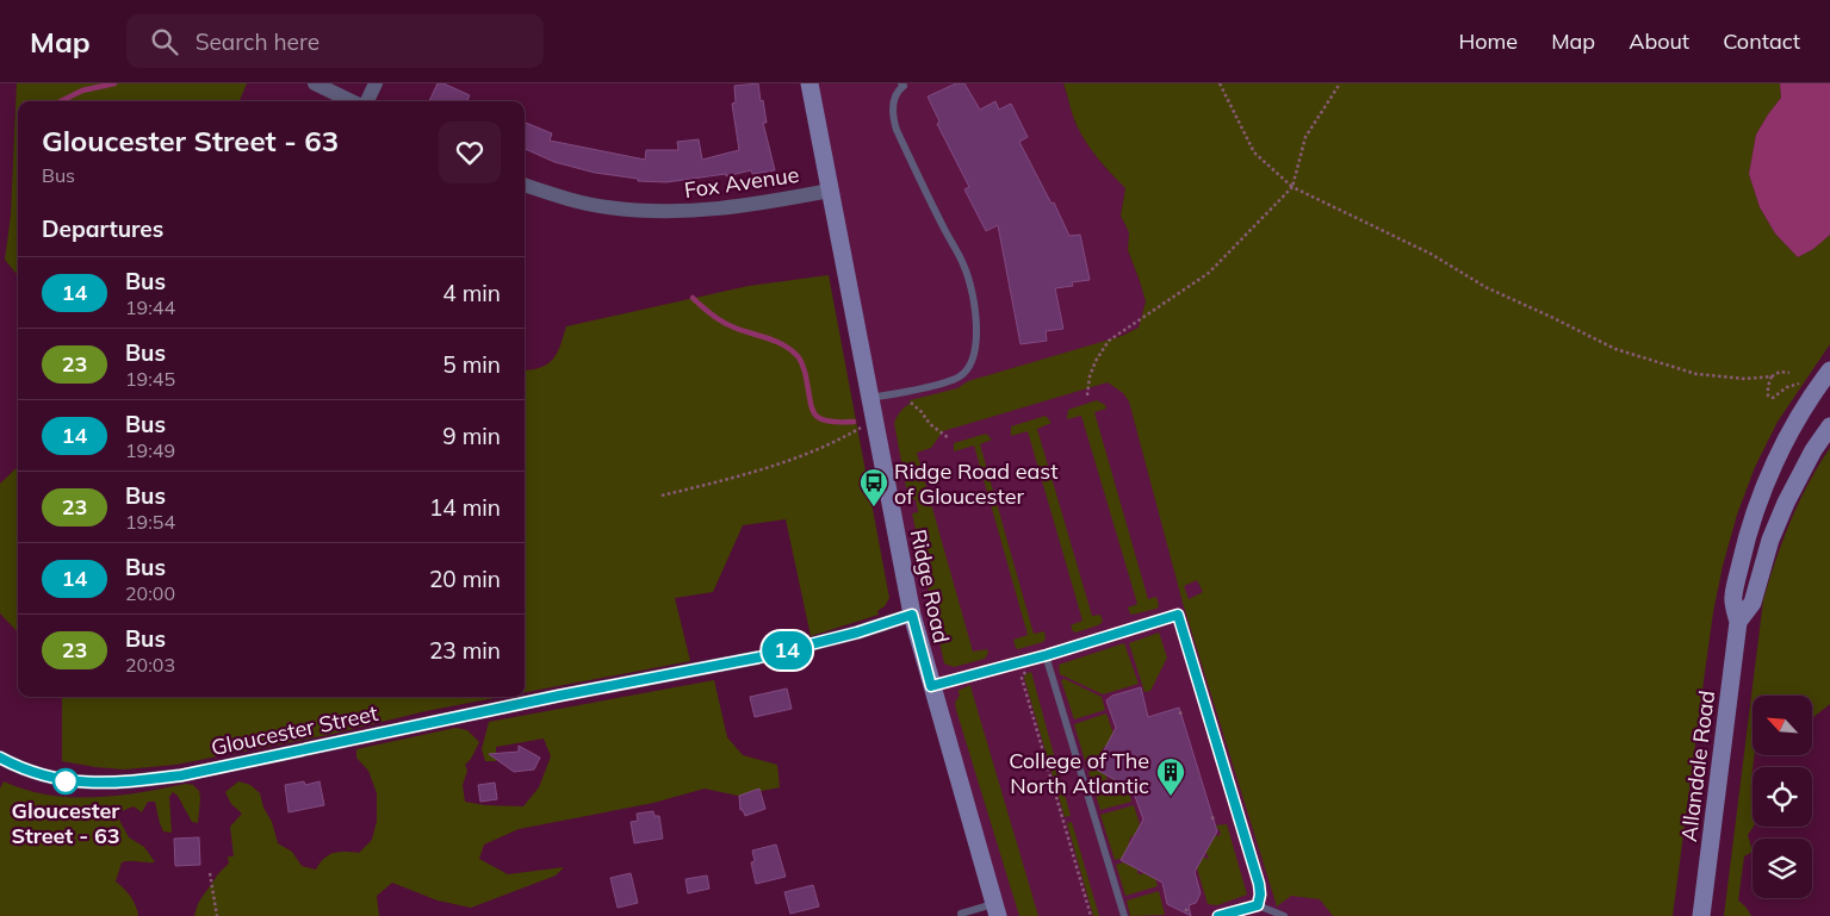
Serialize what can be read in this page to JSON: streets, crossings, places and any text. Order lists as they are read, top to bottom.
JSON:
{
  "streets": {
    "street": [
      "Fox Avenue",
      "Ridge Road",
      "Gloucester Street",
      "Allandale Road"
    ]
  },
  "crossings": [
    ["Fox Avenue", "Ridge Road"],
    ["Ridge Road", "Gloucester Street"]
  ],
  "places": {
    "bus stop": ["Ridge Road east of Gloucester"],
    "other": ["Gloucester Street - 63"],
    "building": ["College of The North Atlantic"]
  },
  "lines": ["bus line 14"],
  "north": "top left",
  "page": {
    "header": "Map",
    "search": "Search here",
    "nav": [
      "Home",
      "Map",
      "About",
      "Contact"
    ],
    "on_map": "14",
    "heading": [
      ["Gloucester Street - 63", "Bus"],
      "Departures"
    ],
    "list": [
      {
        "mark": "14",
        "name": "Bus",
        "note": "19:44",
        "value": "4 min"
      },
      {
        "mark": "23",
        "name": "Bus",
        "note": "19:45",
        "value": "5 min"
      },
      {
        "mark": "14",
        "name": "Bus",
        "note": "19:49",
        "value": "9 min"
      },
      {
        "mark": "23",
        "name": "Bus",
        "note": "19:54",
        "value": "14 min"
      },
      {
        "mark": "14",
        "name": "Bus",
        "note": "20:00",
        "value": "20 min"
      },
      {
        "mark": "23",
        "name": "Bus",
        "note": "20:03",
        "value": "23 min"
      }
    ]
  }
}
